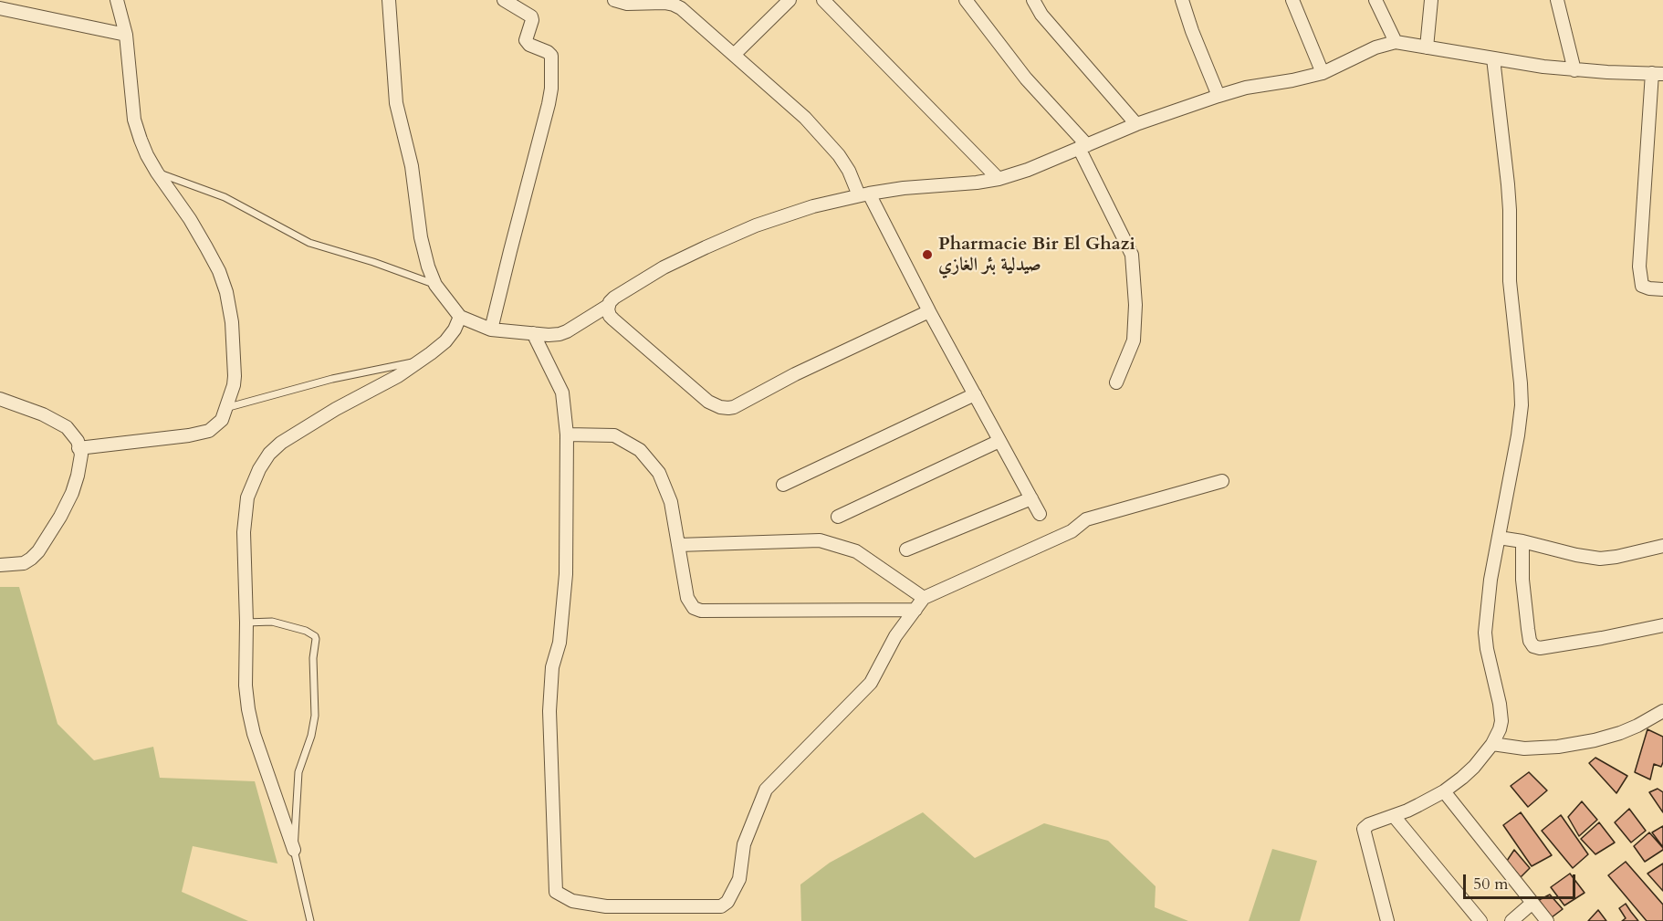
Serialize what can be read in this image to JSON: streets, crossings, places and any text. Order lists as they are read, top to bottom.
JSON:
{
  "places": ["Pharmacie Bir El Ghazi صيدلية بئر الغازي"],
  "scale_bar": "50 m"
}
